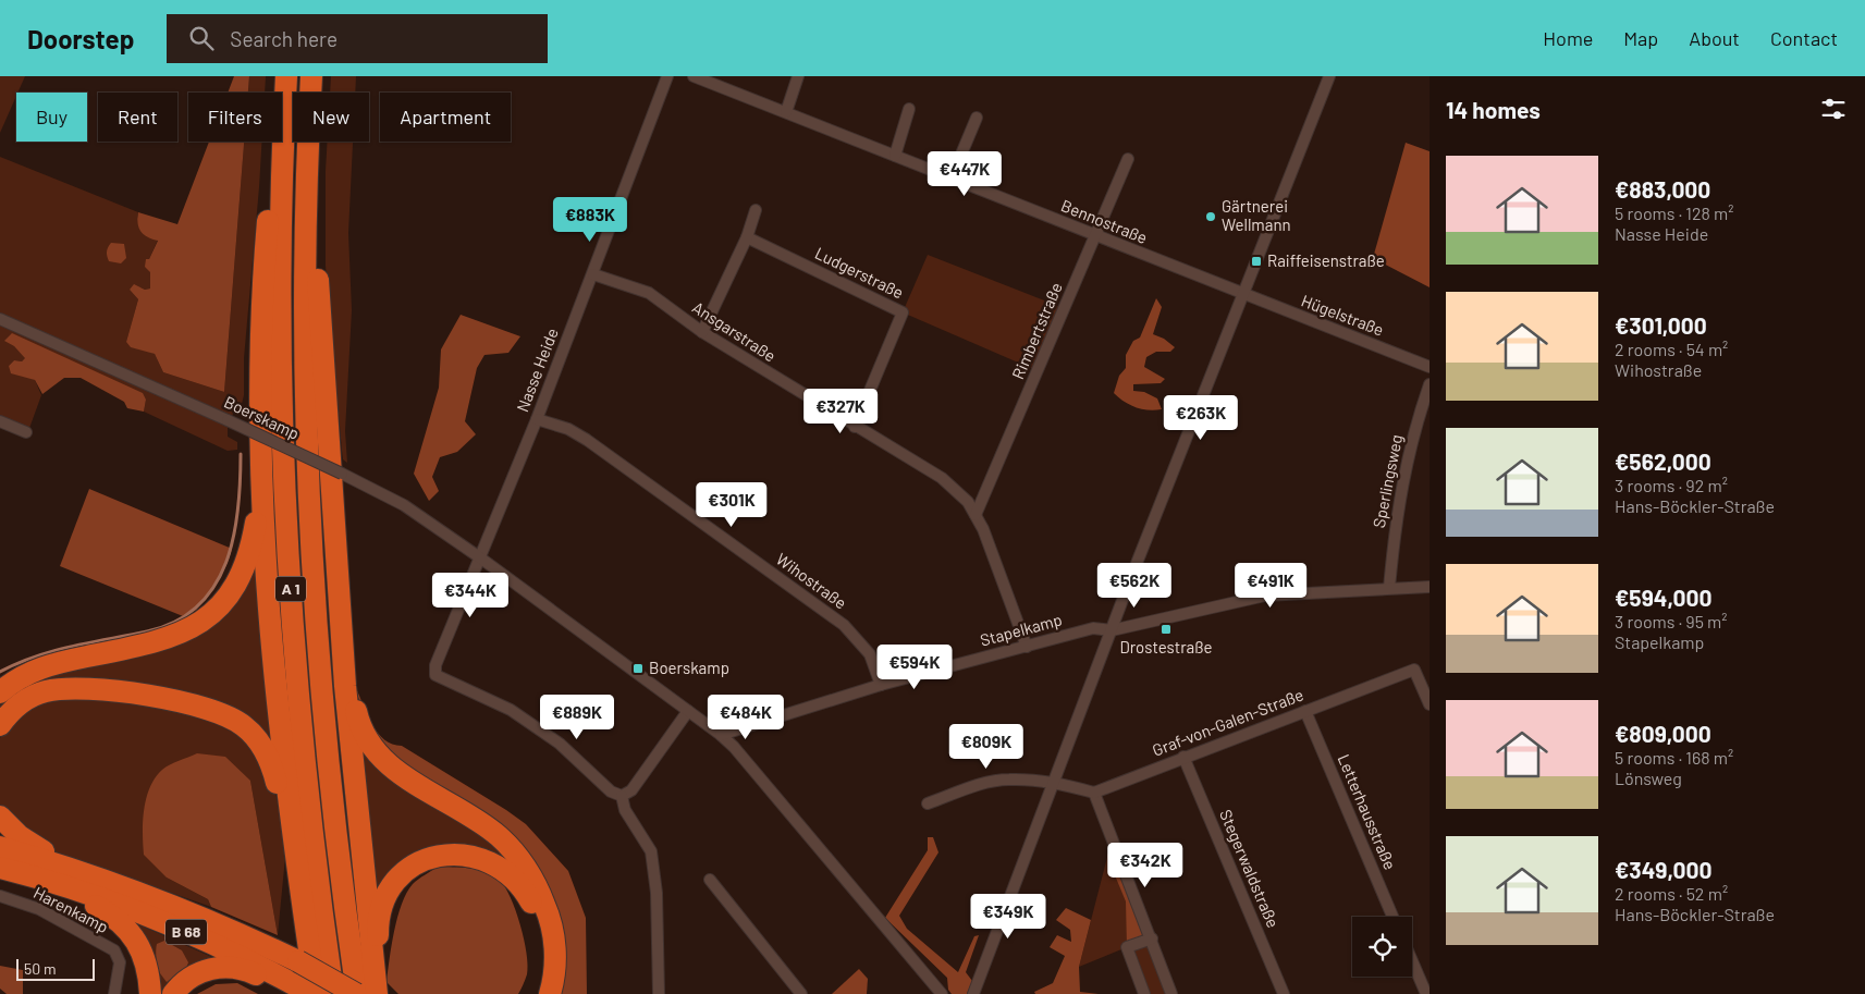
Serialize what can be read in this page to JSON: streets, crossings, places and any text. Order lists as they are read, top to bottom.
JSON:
{
  "streets": {
    "highway": ["A 1", "B 68"],
    "street": [
      "Bennostraße",
      "Ludgerstraße",
      "Hügelstraße",
      "Rimbertstraße",
      "Ansgarstraße",
      "Nasse Heide",
      "Boerskamp",
      "Sperlingsweg",
      "Wihostraße",
      "Stapelkamp",
      "Graf-von-Galen-Straße",
      "Letterhausstraße",
      "Stegerwaldstraße",
      "Harenkamp"
    ]
  },
  "crossings": [
    ["Bennostraße", "Hügelstraße"],
    ["Bennostraße", "Rimbertstraße"],
    ["Ludgerstraße", "Ansgarstraße"],
    ["Rimbertstraße", "Ansgarstraße"],
    ["Ansgarstraße", "Nasse Heide"],
    ["Ansgarstraße", "Stapelkamp"],
    ["Nasse Heide", "Boerskamp"],
    ["Nasse Heide", "Wihostraße"],
    ["Boerskamp", "Stapelkamp"],
    ["Wihostraße", "Stapelkamp"],
    ["A 1", "B 68"],
    ["Graf-von-Galen-Straße", "Letterhausstraße"],
    ["Graf-von-Galen-Straße", "Stegerwaldstraße"]
  ],
  "places": {
    "other": ["Gärtnerei Wellmann"],
    "transit": ["Raiffeisenstraße", "Drostestraße", "Boerskamp"]
  },
  "scale_bar": "50 m",
  "page": {
    "header": "Doorstep",
    "search": "Search here",
    "nav": [
      "Home",
      "Map",
      "About",
      "Contact"
    ],
    "heading": "14 homes",
    "chip": [
      "Buy",
      "Rent",
      "Filters",
      "New",
      "Apartment"
    ],
    "list": [
      {
        "name": "€883,000",
        "note": "5 rooms · 128 m² · Nasse Heide"
      },
      {
        "name": "€301,000",
        "note": "2 rooms · 54 m² · Wihostraße"
      },
      {
        "name": "€562,000",
        "note": "3 rooms · 92 m² · Hans-Böckler-Straße"
      },
      {
        "name": "€594,000",
        "note": "3 rooms · 95 m² · Stapelkamp"
      },
      {
        "name": "€809,000",
        "note": "5 rooms · 168 m² · Lönsweg"
      },
      {
        "name": "€349,000",
        "note": "2 rooms · 52 m² · Hans-Böckler-Straße"
      }
    ],
    "price": [
      "€447K",
      "€883K",
      "€327K",
      "€263K",
      "€301K",
      "€562K",
      "€491K",
      "€344K",
      "€594K",
      "€889K",
      "€484K",
      "€809K",
      "€342K",
      "€349K"
    ],
    "scale": "50 m"
  }
}
